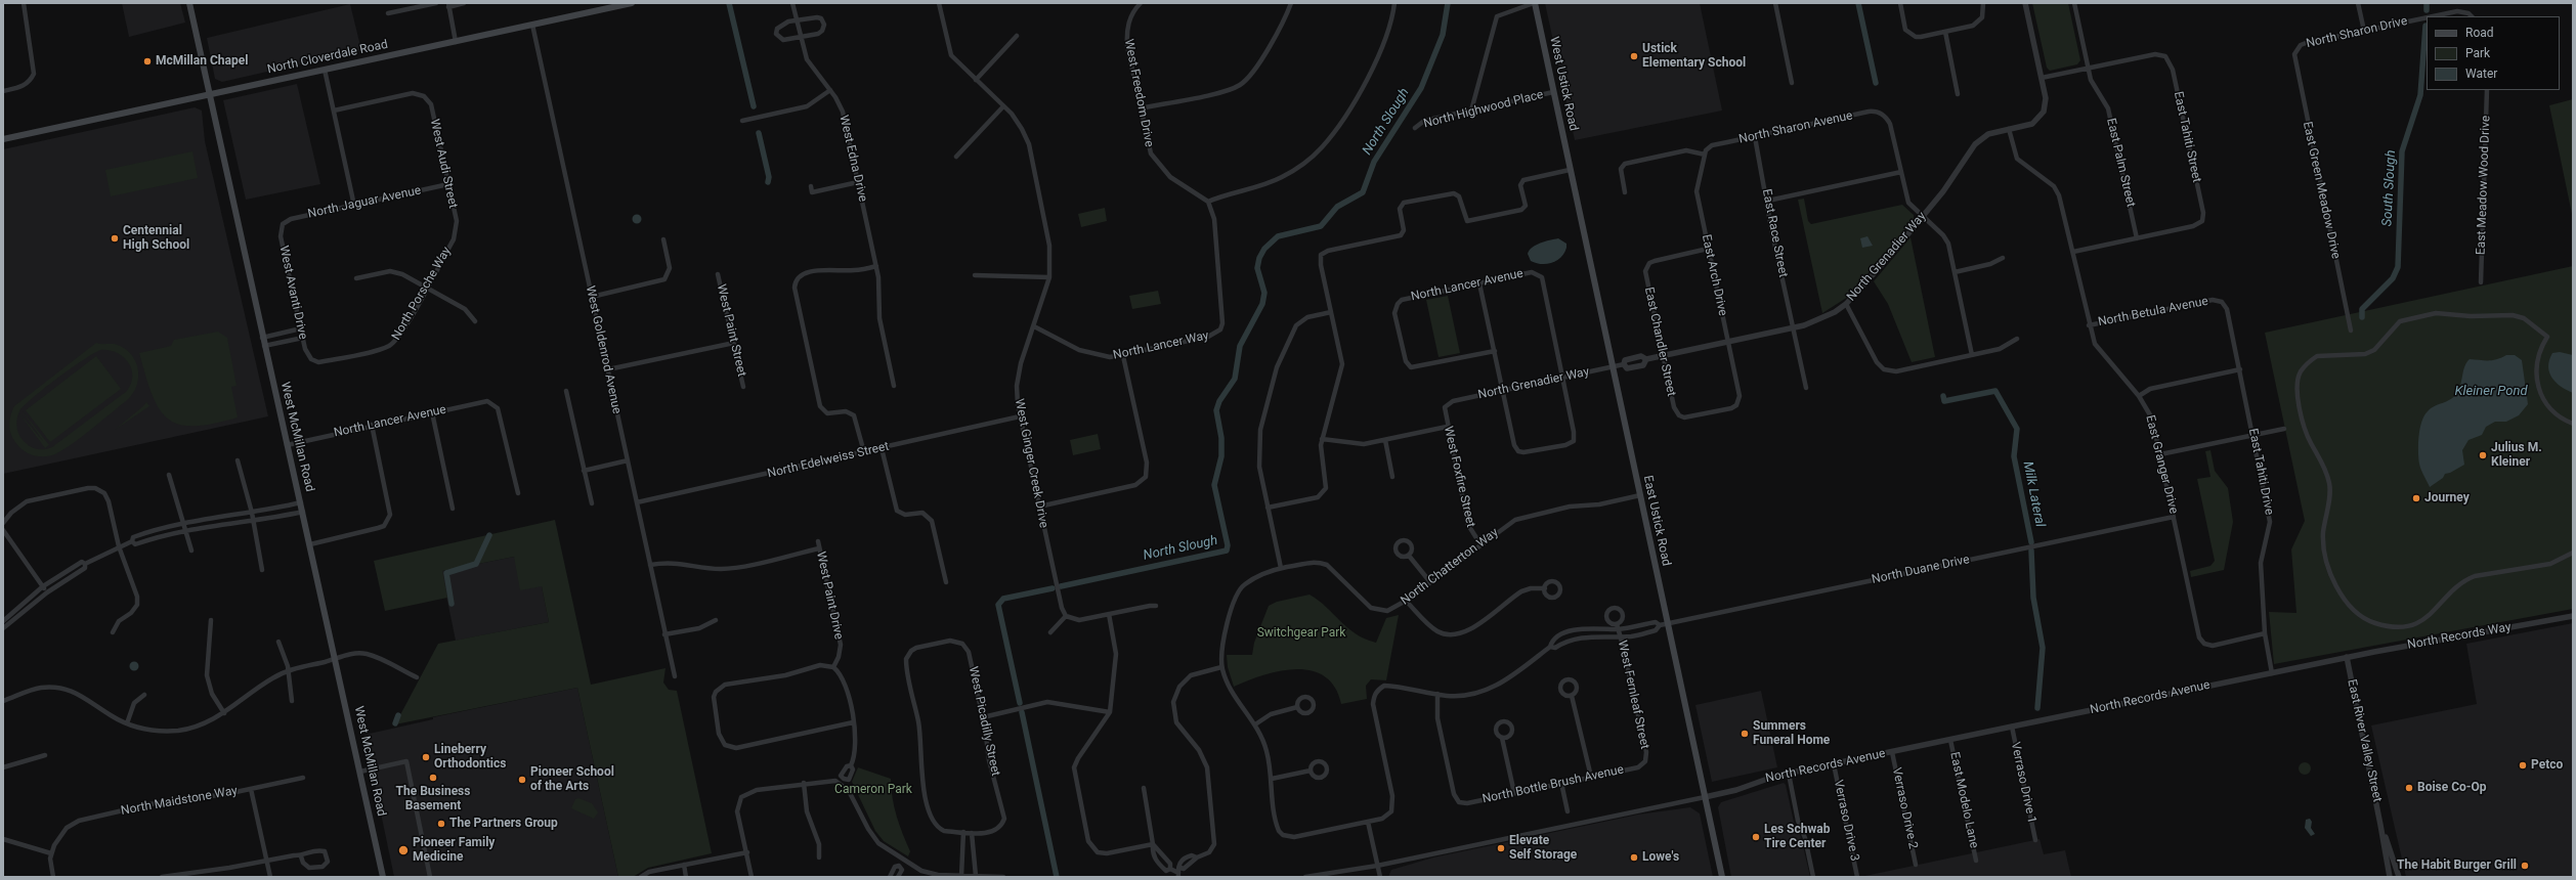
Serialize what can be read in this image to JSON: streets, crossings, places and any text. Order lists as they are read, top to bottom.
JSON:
{
  "streets": {
    "main road": [
      "North Cloverdale Road",
      "West Ustick Road",
      "West McMillan Road",
      "East Ustick Road"
    ],
    "street": [
      "North Sharon Drive",
      "West Freedom Drive",
      "North Highwood Place",
      "North Sharon Avenue",
      "East Tahiti Street",
      "West Edna Drive",
      "East Palm Street",
      "West Audi Street",
      "East Meadow Wood Drive",
      "East Green Meadow Drive",
      "North Jaguar Avenue",
      "East Race Street",
      "North Grenadier Way",
      "East Arch Drive",
      "North Lancer Avenue",
      "West Avanti Drive",
      "North Porsche Way",
      "North Betula Avenue",
      "West Paint Street",
      "East Chandler Street",
      "North Lancer Way",
      "West Goldenrod Avenue",
      "North Edelweiss Street",
      "West Ginger Creek Drive",
      "East Granger Drive",
      "East Tahiti Drive",
      "West Foxfire Street",
      "North Chatterton Way",
      "North Duane Drive",
      "West Paint Drive",
      "North Records Way",
      "West Fernleaf Street",
      "North Records Avenue",
      "West Picadilly Street",
      "East River Valley Street",
      "Verraso Drive 1",
      "North Bottle Brush Avenue",
      "East Modelo Lane",
      "North Maidstone Way",
      "Verraso Drive 2",
      "Verraso Drive 3"
    ]
  },
  "crossings": [
    ["North Sharon Drive", "East Green Meadow Drive"],
    ["North Cloverdale Road", "West Goldenrod Avenue"],
    ["North Cloverdale Road", "West McMillan Road"],
    ["West Ustick Road", "North Highwood Place"],
    ["West Ustick Road", "East Ustick Road"],
    ["West Freedom Drive", "North Lancer Way"],
    ["North Sharon Avenue", "East Race Street"],
    ["North Sharon Avenue", "East Arch Drive"],
    ["East Tahiti Street", "East Palm Street"],
    ["West Audi Street", "North Jaguar Avenue"],
    ["West Audi Street", "North Porsche Way"],
    ["North Jaguar Avenue", "West Avanti Drive"],
    ["East Race Street", "North Grenadier Way"],
    ["North Grenadier Way", "East Arch Drive"],
    ["North Grenadier Way", "North Lancer Avenue"],
    ["North Grenadier Way", "East Chandler Street"],
    ["North Grenadier Way", "East Granger Drive"],
    ["North Grenadier Way", "West Foxfire Street"],
    ["North Grenadier Way", "East Ustick Road"],
    ["East Arch Drive", "East Chandler Street"],
    ["North Lancer Avenue", "West McMillan Road"],
    ["West Avanti Drive", "North Porsche Way"],
    ["North Betula Avenue", "East Granger Drive"],
    ["North Betula Avenue", "East Tahiti Drive"],
    ["North Lancer Way", "West Ginger Creek Drive"],
    ["West Goldenrod Avenue", "North Edelweiss Street"],
    ["North Edelweiss Street", "West Ginger Creek Drive"],
    ["East Granger Drive", "East Tahiti Drive"],
    ["East Granger Drive", "North Duane Drive"],
    ["East Tahiti Drive", "North Records Avenue"],
    ["West Foxfire Street", "North Chatterton Way"],
    ["East Ustick Road", "North Chatterton Way"],
    ["East Ustick Road", "North Duane Drive"],
    ["East Ustick Road", "North Records Avenue"],
    ["North Records Way", "North Records Avenue"],
    ["North Records Way", "East River Valley Street"],
    ["West Fernleaf Street", "North Bottle Brush Avenue"],
    ["North Records Avenue", "East River Valley Street"],
    ["North Records Avenue", "Verraso Drive 1"],
    ["North Records Avenue", "East Modelo Lane"],
    ["North Records Avenue", "Verraso Drive 2"],
    ["North Records Avenue", "Verraso Drive 3"]
  ],
  "water": [
    "North Slough",
    "South Slough",
    "Kleiner Pond",
    "Milk Lateral"
  ],
  "parks": ["Switchgear Park", "Cameron Park"],
  "places": [
    "Ustick Elementary School",
    "McMillan Chapel",
    "Centennial High School",
    "Julius M. Kleiner",
    "Journey",
    "Summers Funeral Home",
    "Lineberry Orthodontics",
    "Petco",
    "The Business Basement",
    "Pioneer School of the Arts",
    "Boise Co-Op",
    "The Partners Group",
    "Les Schwab Tire Center",
    "Elevate Self Storage",
    "Pioneer Family Medicine",
    "Lowe's",
    "The Habit Burger Grill"
  ],
  "legend": ["Road", "Park", "Water"]
}
